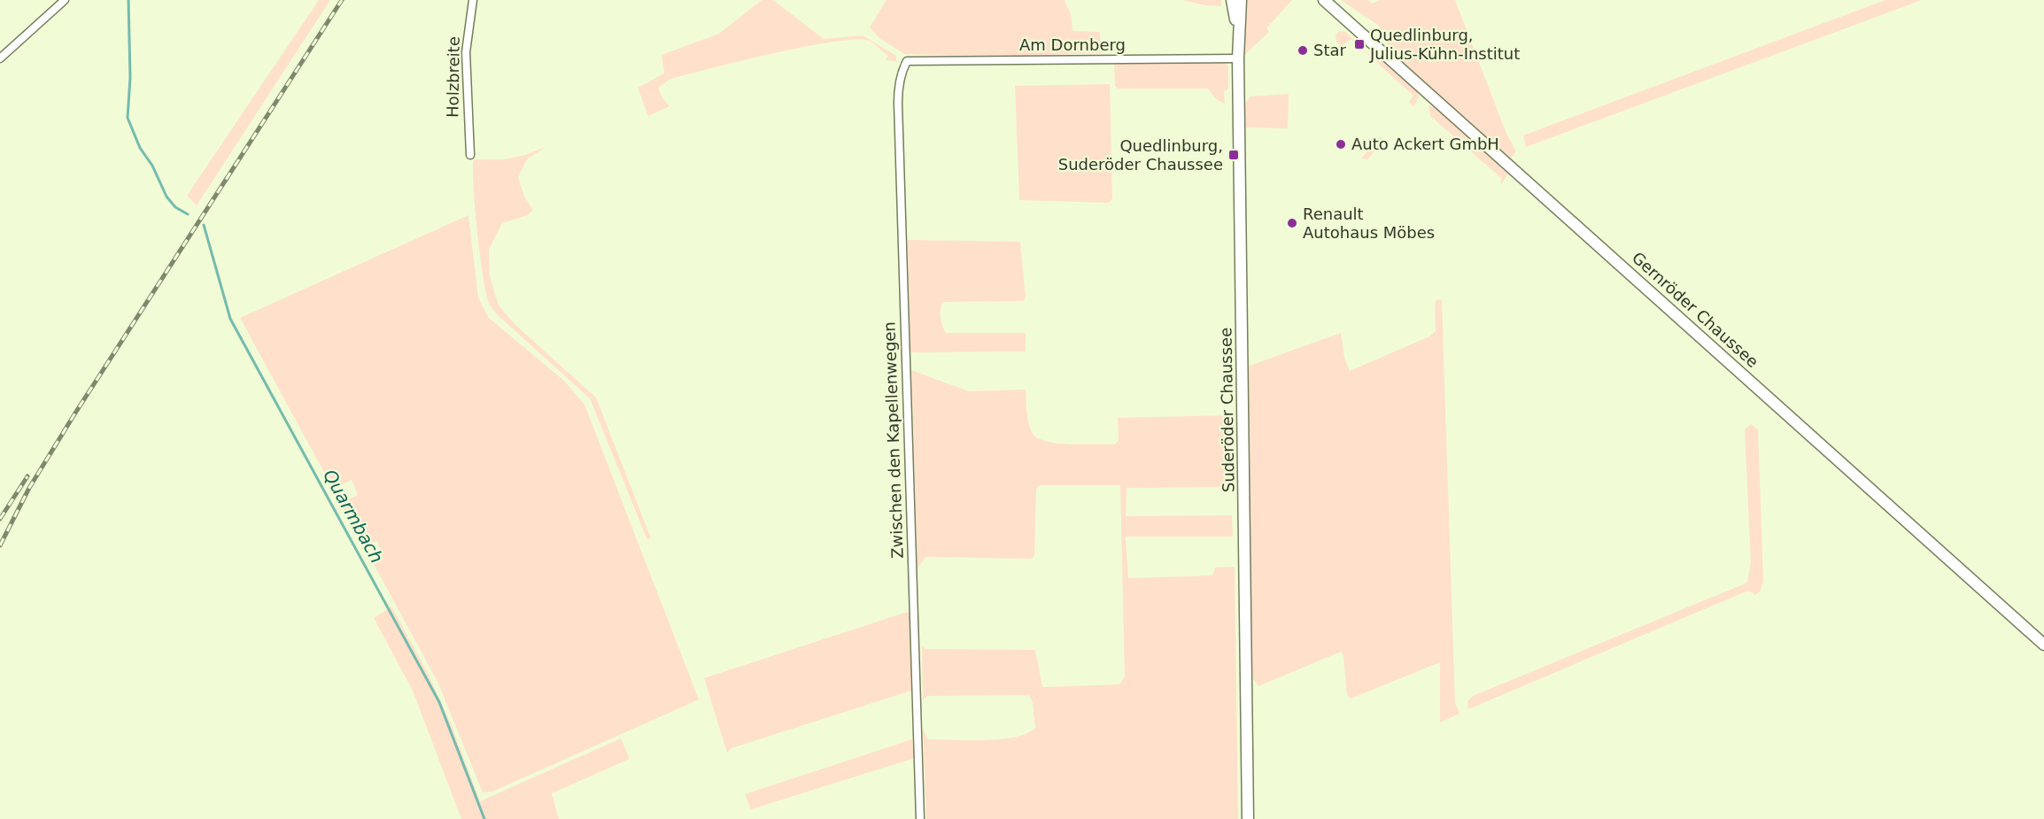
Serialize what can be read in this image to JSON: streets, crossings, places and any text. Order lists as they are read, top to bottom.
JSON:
{
  "streets": {
    "main road": ["Gernröder Chaussee", "Suderöder Chaussee"],
    "street": ["Am Dornberg", "Holzbreite", "Zwischen den Kapellenwegen"]
  },
  "crossings": [
    ["Am Dornberg", "Suderöder Chaussee"],
    ["Am Dornberg", "Zwischen den Kapellenwegen"]
  ],
  "water": ["Quarmbach"],
  "places": {
    "transit": ["Quedlinburg, Julius-Kühn-Institut", "Quedlinburg, Suderöder Chaussee"],
    "other": ["Star", "Auto Ackert GmbH", "Renault Autohaus Möbes"]
  }
}
